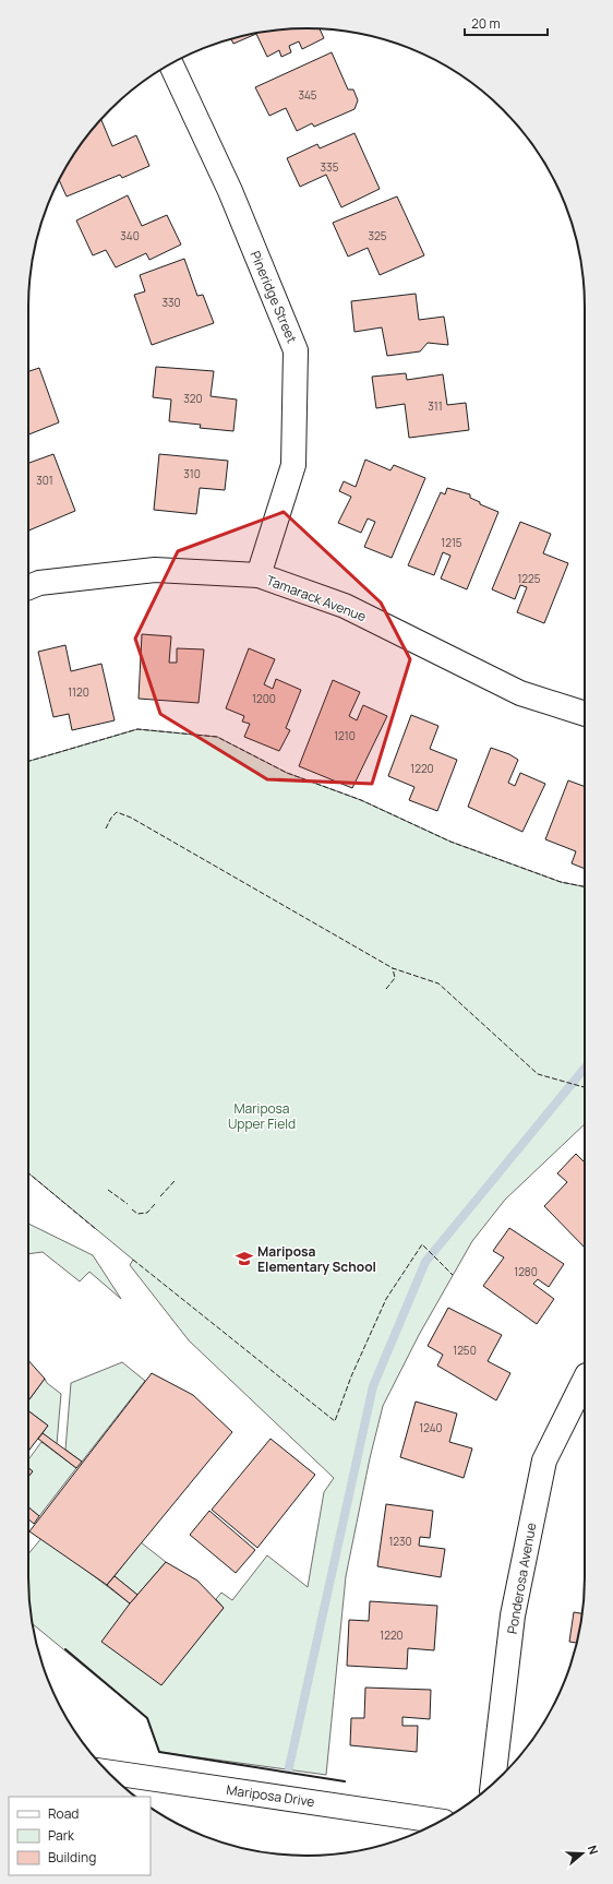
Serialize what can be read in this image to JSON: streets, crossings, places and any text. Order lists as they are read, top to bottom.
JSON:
{
  "streets": {
    "street": [
      "Pineridge Street",
      "Tamarack Avenue",
      "Ponderosa Avenue",
      "Mariposa Drive"
    ]
  },
  "crossings": [
    ["Pineridge Street", "Tamarack Avenue"]
  ],
  "parks": ["Mariposa Upper Field"],
  "places": {
    "school or university": ["Mariposa Elementary School"]
  },
  "house_numbers": [
    "345",
    "335",
    "340",
    "325",
    "330",
    "320",
    "311",
    "310",
    "301",
    "1215",
    "1225",
    "1120",
    "1200",
    "1210",
    "1220",
    "1280",
    "1250",
    "1240",
    "1230",
    "1220"
  ],
  "legend": ["Road", "Park", "Building"],
  "scale_bar": "20 m",
  "north": "right"
}
